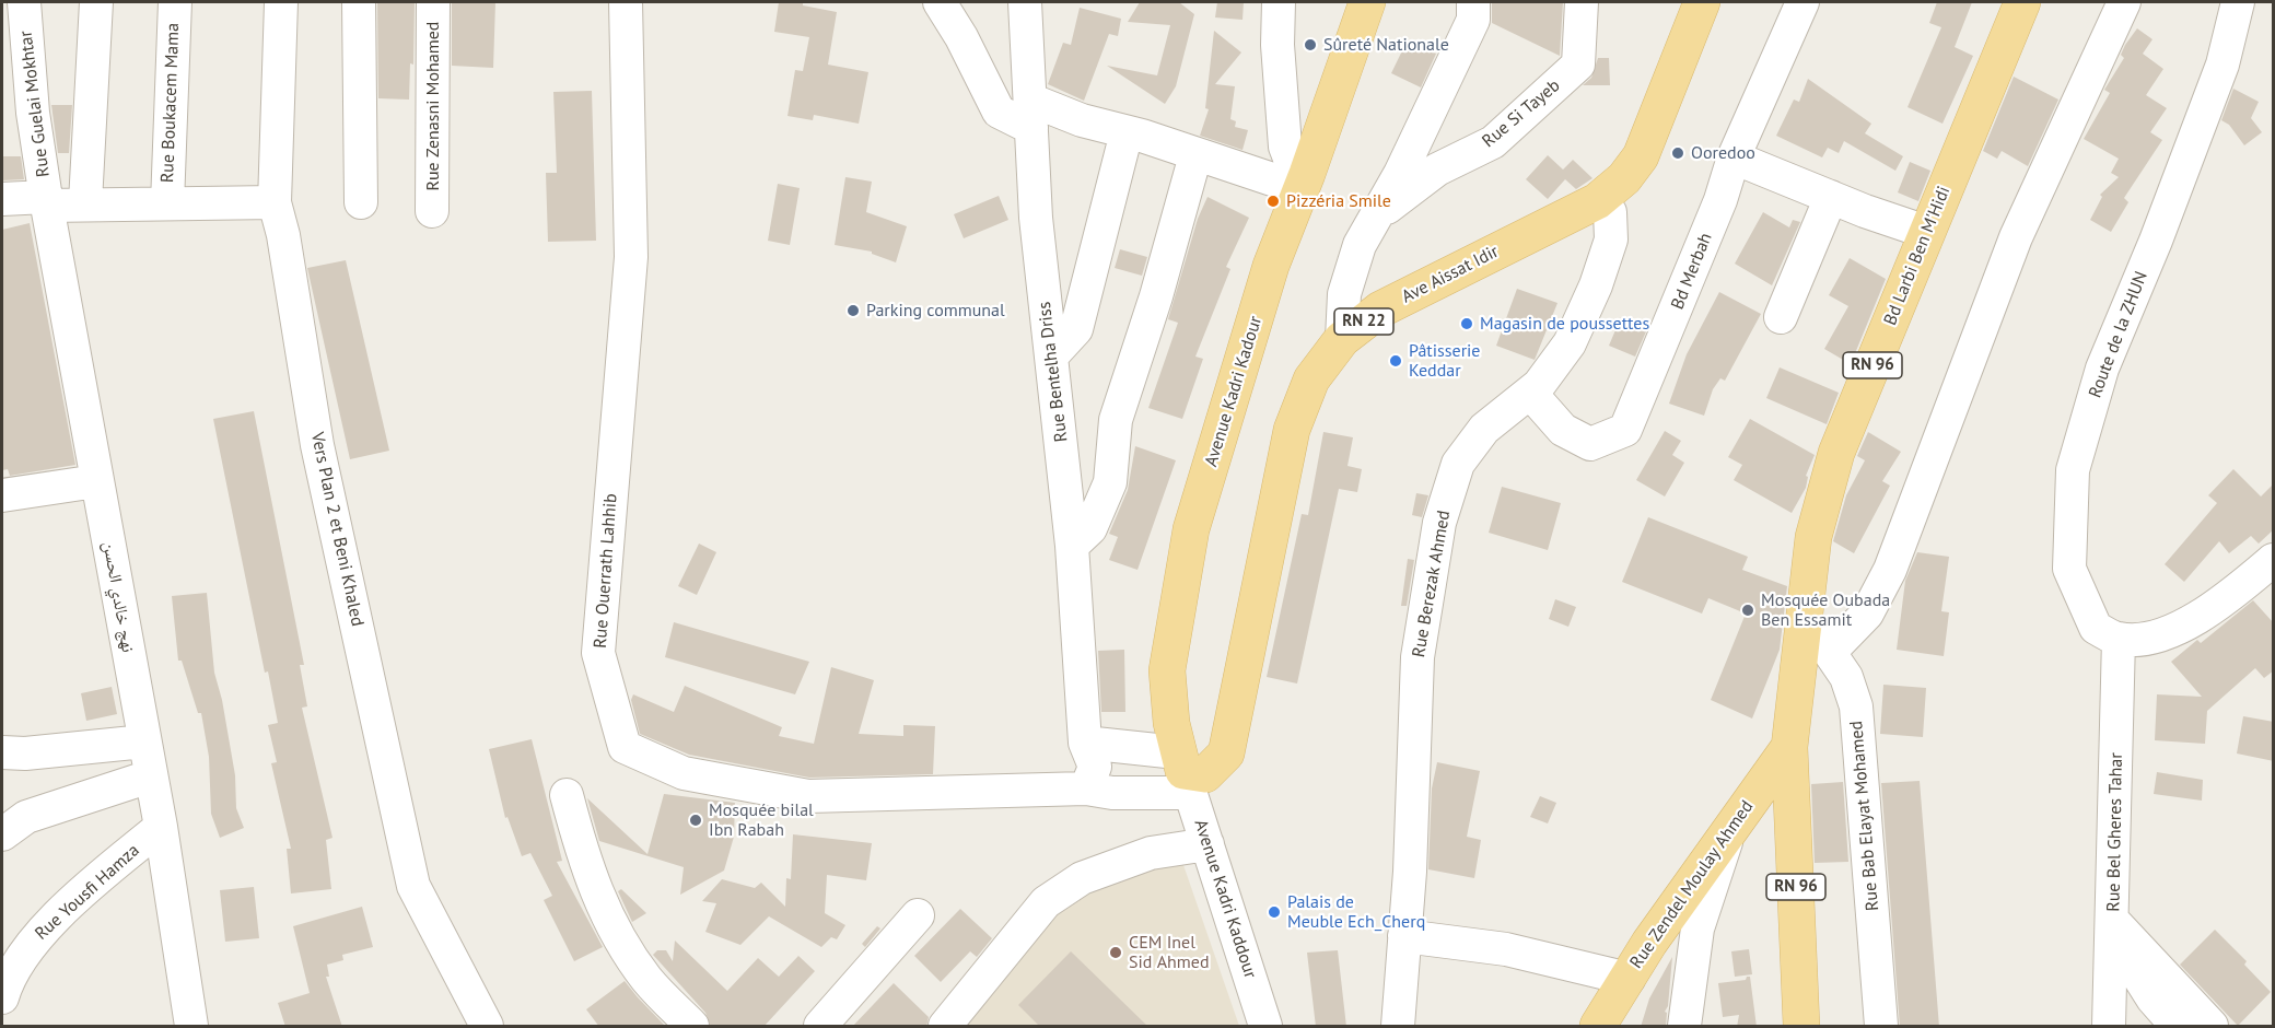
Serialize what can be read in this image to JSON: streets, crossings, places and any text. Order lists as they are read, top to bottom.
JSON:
{
  "streets": {
    "main road": [
      "Bd Larbi Ben M'Hidi",
      "Ave Aissat Idir",
      "RN 22",
      "RN 96",
      "Avenue Kadri Kadour",
      "Rue Zendel Moulay Ahmed"
    ],
    "street": [
      "Rue Boukacem Mama",
      "Rue Guelai Mokhtar",
      "Rue Zenasni Mohamed",
      "Rue Si Tayeb",
      "Bd Merbah",
      "Route de la ZHUN",
      "Rue Bentelha Driss",
      "Vers Plan 2 et Beni Khaled",
      "Rue Ouerrath Lahhib",
      "Rue Berezak Ahmed",
      "نهج خالدي الحسن",
      "Rue Bab Elayat Mohamed",
      "Rue Bel Gheres Tahar",
      "Rue Yousfi Hamza",
      "Avenue Kadri Kaddour"
    ]
  },
  "crossings": [
    ["Rue Guelai Mokhtar", "نهج خالدي الحسن"],
    ["Bd Larbi Ben M'Hidi", "RN 96"],
    ["Bd Larbi Ben M'Hidi", "Rue Bab Elayat Mohamed"],
    ["Bd Larbi Ben M'Hidi", "Rue Zendel Moulay Ahmed"],
    ["Bd Merbah", "Rue Berezak Ahmed"],
    ["Ave Aissat Idir", "Avenue Kadri Kadour"],
    ["Ave Aissat Idir", "Rue Berezak Ahmed"],
    ["Ave Aissat Idir", "Avenue Kadri Kaddour"],
    ["Route de la ZHUN", "Rue Bel Gheres Tahar"],
    ["RN 96", "Rue Zendel Moulay Ahmed"],
    ["Rue Bentelha Driss", "Rue Ouerrath Lahhib"],
    ["Avenue Kadri Kadour", "Avenue Kadri Kaddour"],
    ["نهج خالدي الحسن", "Rue Yousfi Hamza"]
  ],
  "places": [
    "Sûreté Nationale",
    "Ooredoo",
    "Pizzéria Smile",
    "Parking communal",
    "Magasin de poussettes",
    "Pâtisserie Keddar",
    "Mosquée Oubada Ben Essamit",
    "Mosquée bilal Ibn Rabah",
    "Palais de Meuble Ech_Cherq",
    "CEM Inel Sid Ahmed"
  ]
}
